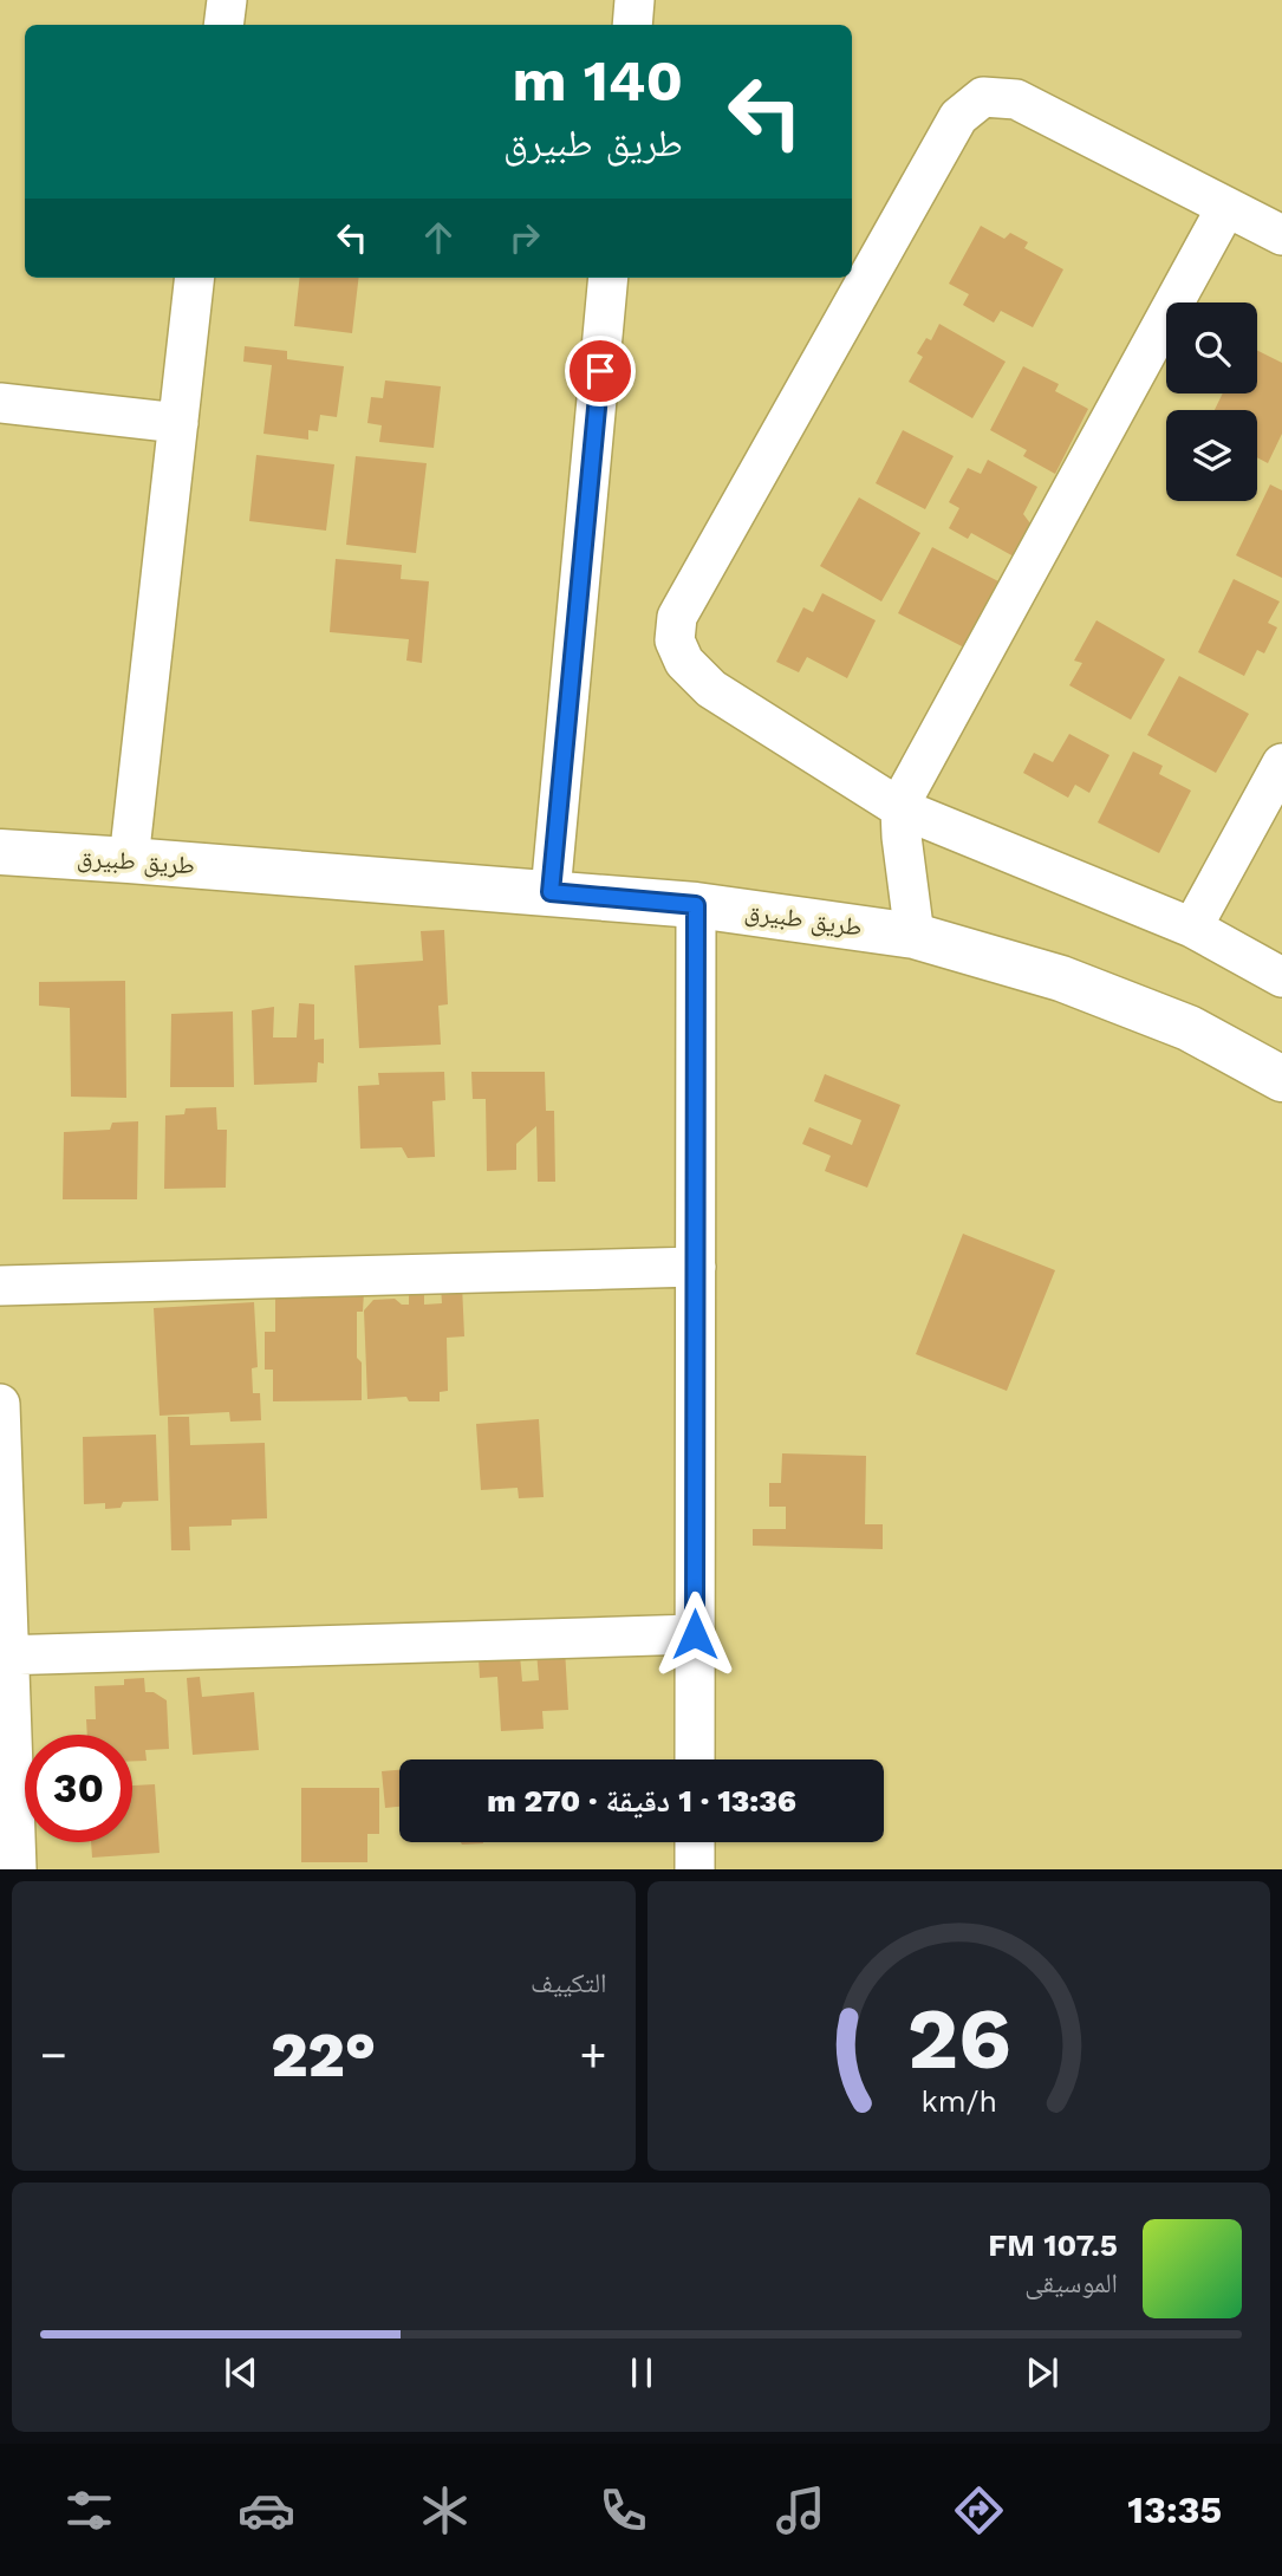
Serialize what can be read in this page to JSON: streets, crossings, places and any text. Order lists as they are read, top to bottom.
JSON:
{
  "streets": {
    "street": ["طريق طبيرق"]
  },
  "page": {
    "turn": ["140 m", "طريق طبيرق"],
    "limit": "30",
    "trip": "13:36 · 1 دقيقة · 270 m",
    "tile": "التكييف",
    "heat": ["−", "22°", "+"],
    "song": ["107.5 FM", "الموسيقى"],
    "tabs": "13:35",
    "gauge": ["26", "km/h"]
  }
}
